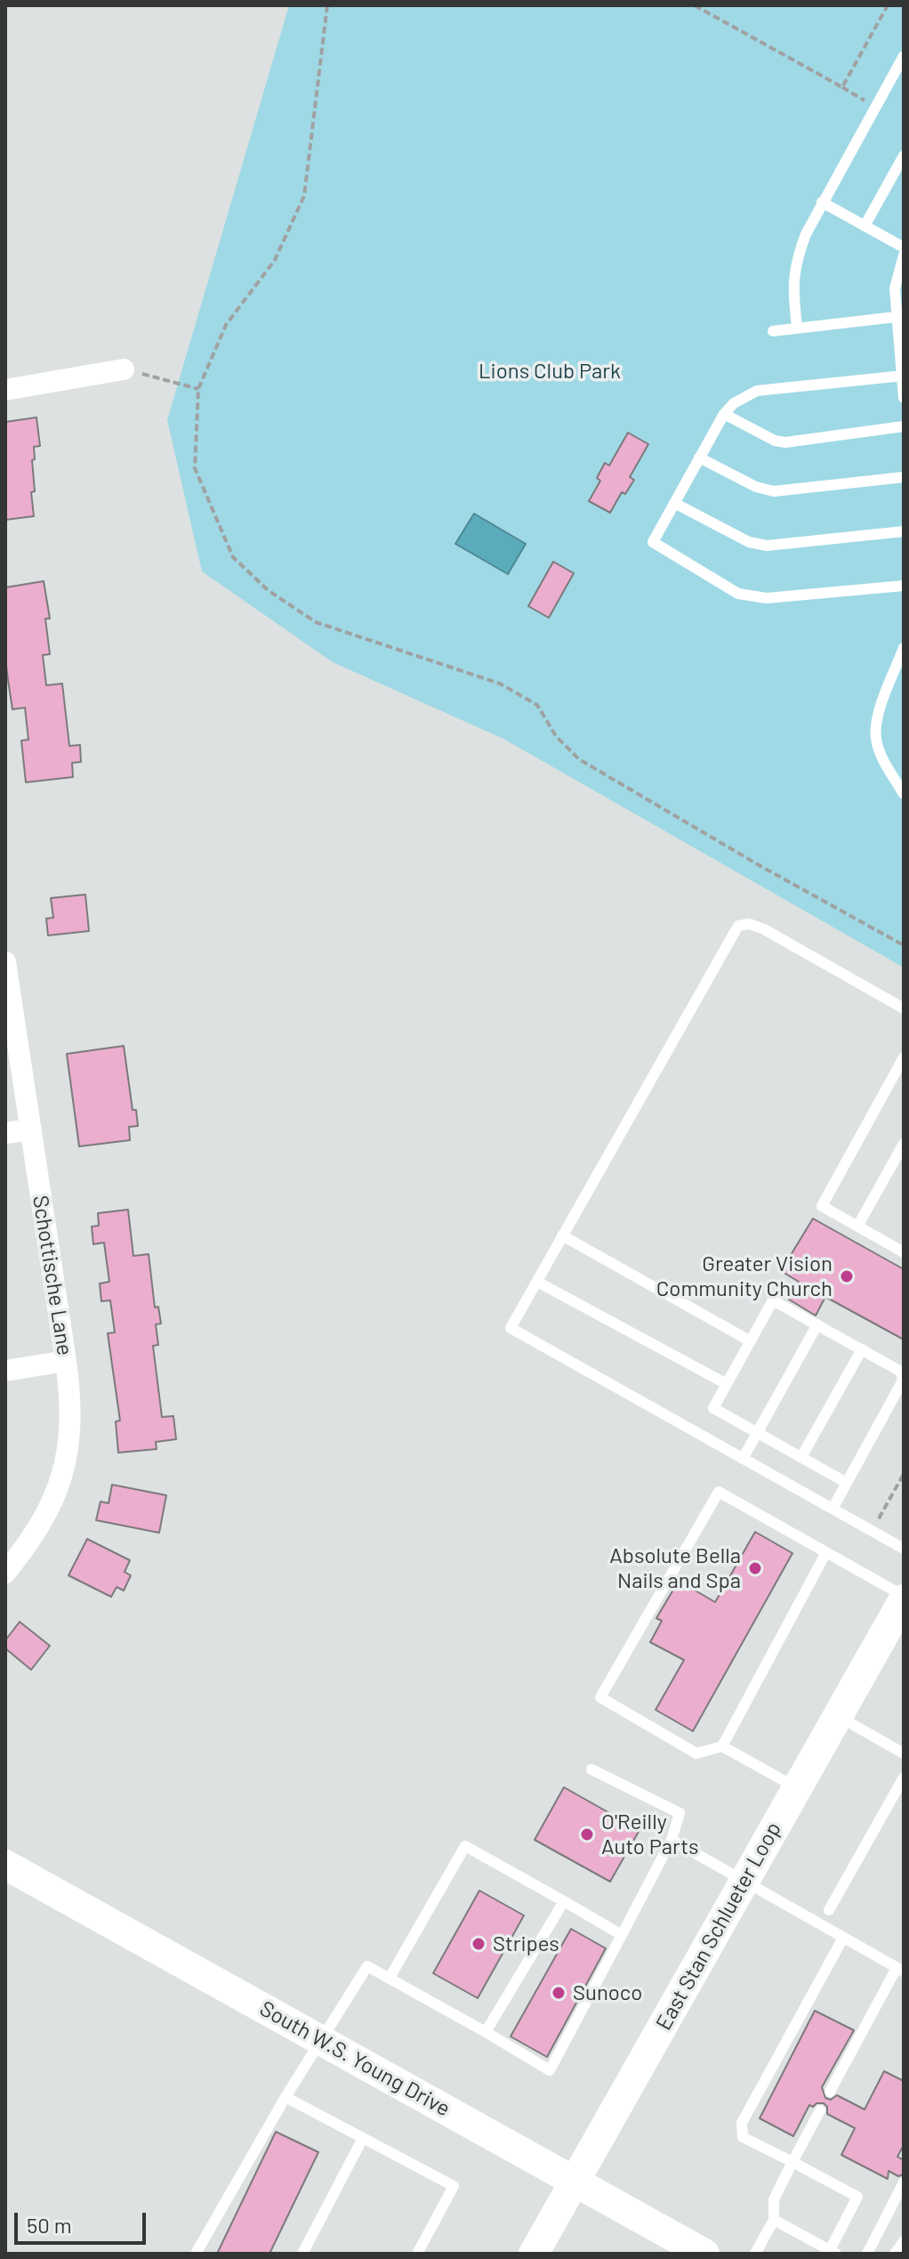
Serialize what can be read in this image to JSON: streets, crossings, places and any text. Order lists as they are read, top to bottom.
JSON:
{
  "streets": {
    "main road": ["East Stan Schlueter Loop", "South W.S. Young Drive"],
    "street": ["Schottische Lane"]
  },
  "crossings": [
    ["East Stan Schlueter Loop", "South W.S. Young Drive"]
  ],
  "parks": ["Lions Club Park"],
  "places": [
    "Greater Vision Community Church",
    "Absolute Bella Nails and Spa",
    "O'Reilly Auto Parts",
    "Stripes",
    "Sunoco"
  ],
  "scale_bar": "50 m"
}
